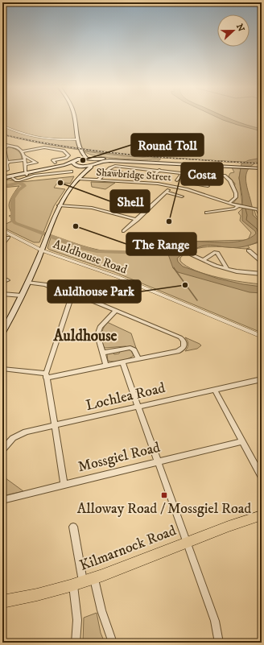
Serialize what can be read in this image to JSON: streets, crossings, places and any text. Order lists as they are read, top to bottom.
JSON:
{
  "streets": {
    "main road": ["Kilmarnock Road"],
    "street": [
      "Shawbridge Street",
      "Auldhouse Road",
      "Lochlea Road",
      "Mossgiel Road"
    ]
  },
  "districts": ["Auldhouse"],
  "places": {
    "other": [
      "Round Toll",
      "Shell",
      "Costa",
      "The Range",
      "Auldhouse Park"
    ],
    "transit": ["Alloway Road / Mossgiel Road"]
  },
  "north": "right"
}
